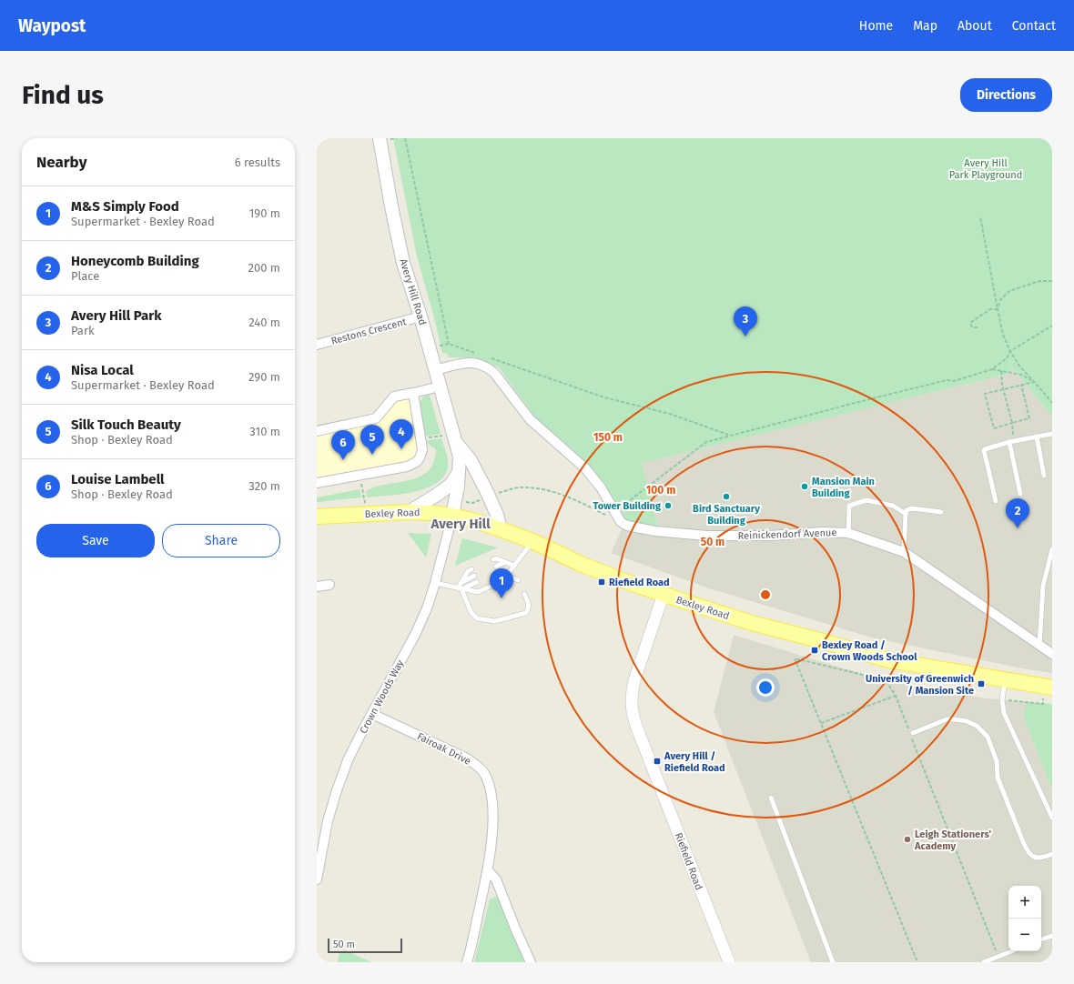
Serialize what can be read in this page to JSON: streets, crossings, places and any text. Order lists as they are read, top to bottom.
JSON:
{
  "streets": {
    "main road": ["Avery Hill Road", "Bexley Road"],
    "street": [
      "Restons Crescent",
      "Reinickendorf Avenue",
      "Crown Woods Way",
      "Fairoak Drive",
      "Riefield Road"
    ]
  },
  "crossings": [
    ["Avery Hill Road", "Restons Crescent"],
    ["Avery Hill Road", "Bexley Road"],
    ["Avery Hill Road", "Crown Woods Way"],
    ["Bexley Road", "Crown Woods Way"],
    ["Bexley Road", "Riefield Road"],
    ["Crown Woods Way", "Fairoak Drive"]
  ],
  "districts": ["Avery Hill"],
  "parks": ["Avery Hill Park Playground"],
  "places": {
    "other": [
      "Mansion Main Building",
      "Bird Sanctuary Building",
      "Tower Building",
      "Leigh Stationers' Academy"
    ],
    "transit": [
      "Riefield Road",
      "Bexley Road / Crown Woods School",
      "University of Greenwich / Mansion Site",
      "Avery Hill / Riefield Road"
    ]
  },
  "scale_bar": "50 m",
  "page": {
    "header": "Waypost",
    "nav": [
      "Home",
      "Map",
      "About",
      "Contact"
    ],
    "buttons": [
      "Directions",
      ["Save", "Share"]
    ],
    "title": "Find us",
    "heading": ["Nearby", "6 results"],
    "list": [
      {
        "mark": "1",
        "name": "M&S Simply Food",
        "note": "Supermarket · Bexley Road",
        "value": "190 m"
      },
      {
        "mark": "2",
        "name": "Honeycomb Building",
        "note": "Place",
        "value": "200 m"
      },
      {
        "mark": "3",
        "name": "Avery Hill Park",
        "note": "Park",
        "value": "240 m"
      },
      {
        "mark": "4",
        "name": "Nisa Local",
        "note": "Supermarket · Bexley Road",
        "value": "290 m"
      },
      {
        "mark": "5",
        "name": "Silk Touch Beauty",
        "note": "Shop · Bexley Road",
        "value": "310 m"
      },
      {
        "mark": "6",
        "name": "Louise Lambell",
        "note": "Shop · Bexley Road",
        "value": "320 m"
      }
    ],
    "pins": [
      "3",
      "4",
      "5",
      "6",
      "2",
      "1"
    ],
    "map_buttons": ["+", "−"],
    "scale": "50 m"
  },
  "rings": ["150 m", "100 m", "50 m"]
}
